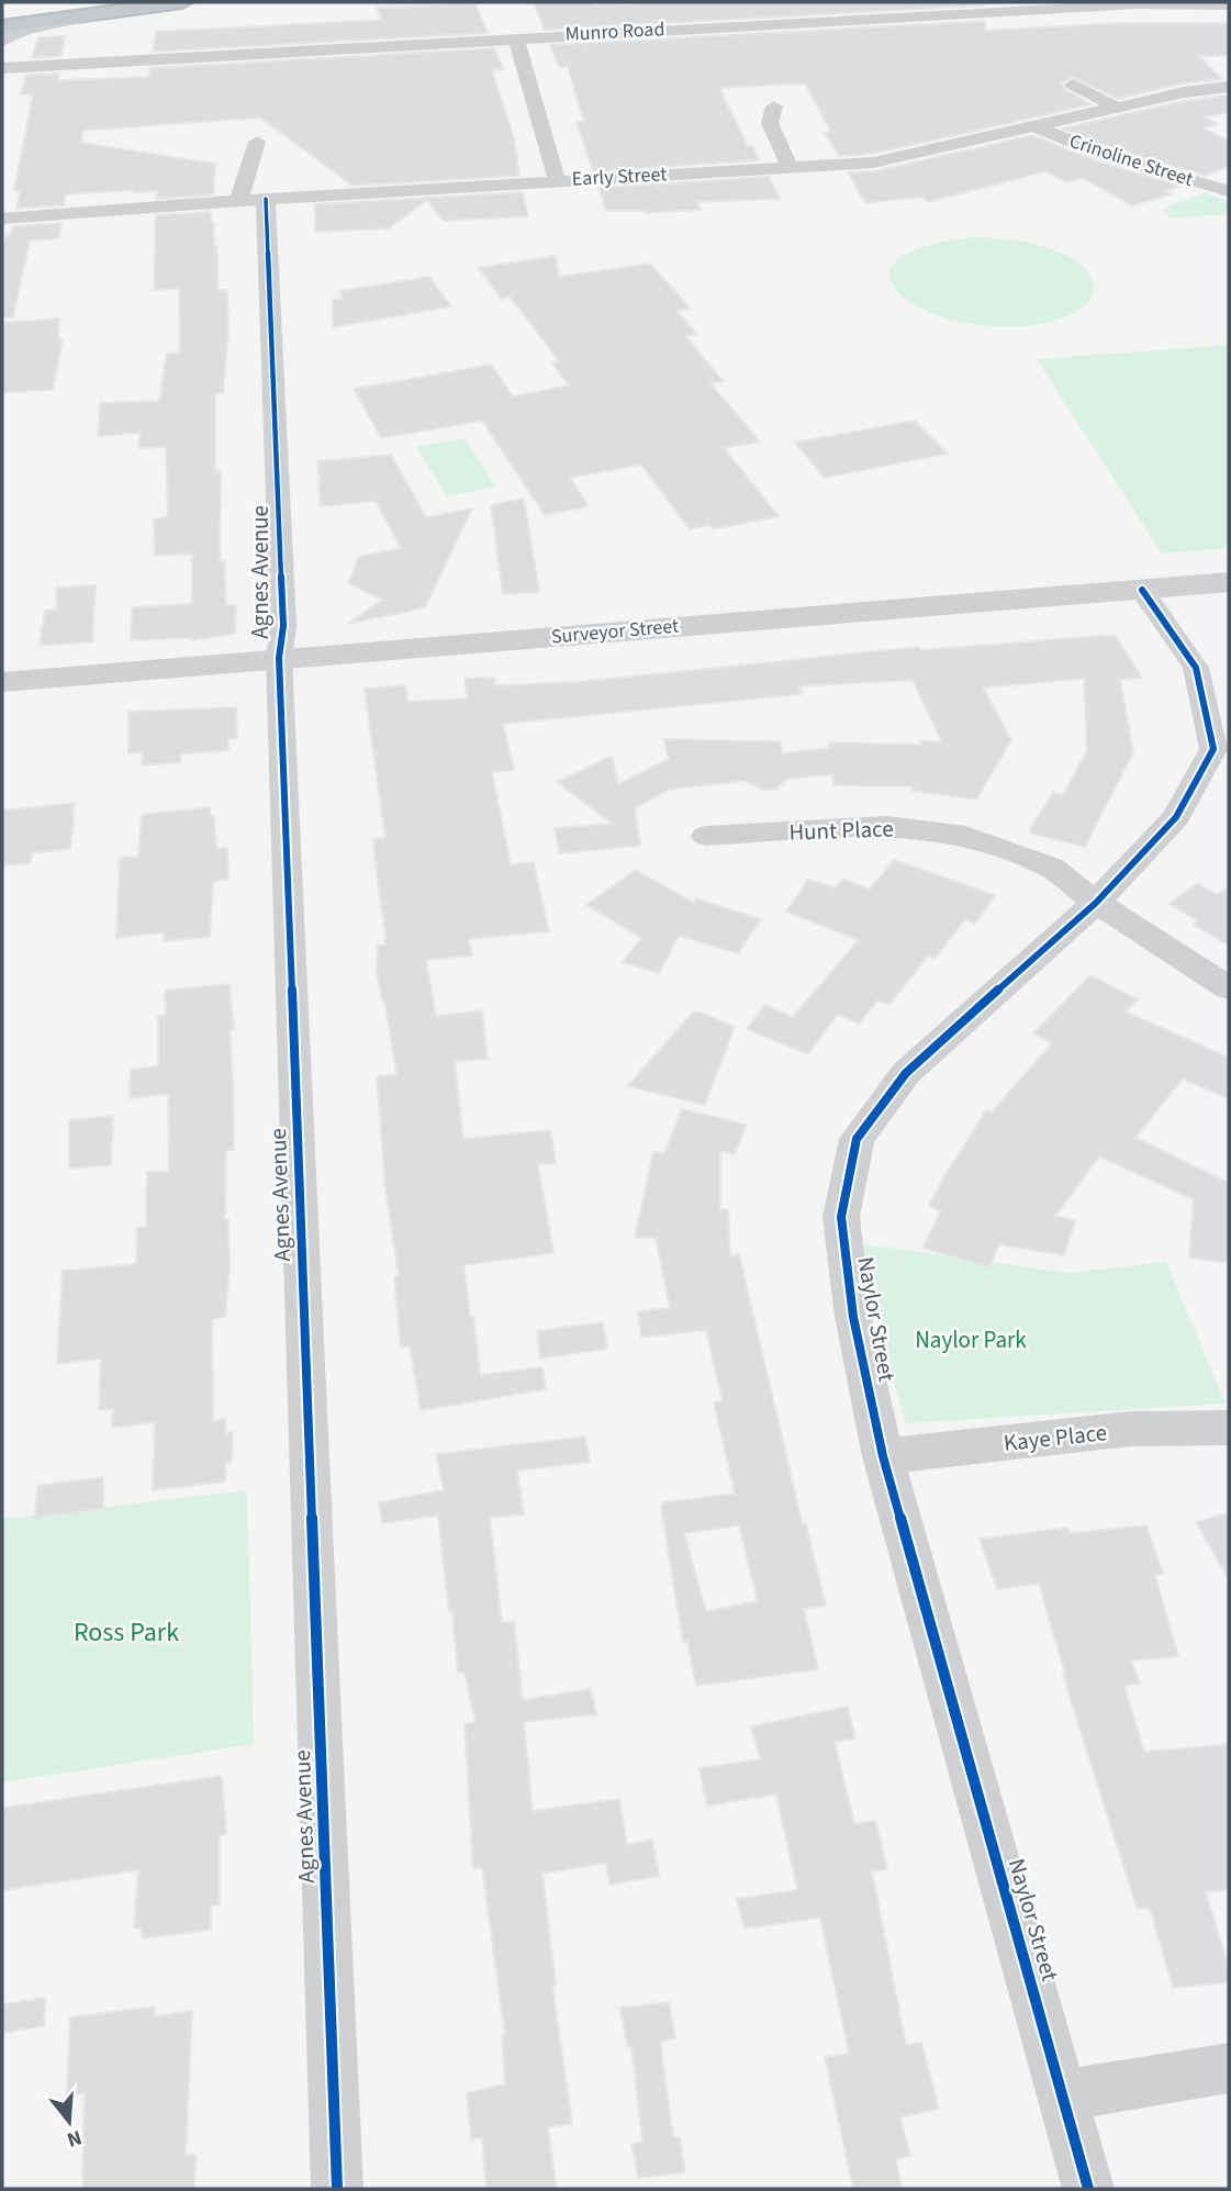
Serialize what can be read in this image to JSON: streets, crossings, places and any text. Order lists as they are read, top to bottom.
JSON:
{
  "streets": {
    "street": [
      "Munro Road",
      "Crinoline Street",
      "Early Street",
      "Agnes Avenue",
      "Surveyor Street",
      "Hunt Place",
      "Naylor Street",
      "Kaye Place"
    ]
  },
  "crossings": [
    ["Crinoline Street", "Early Street"],
    ["Early Street", "Agnes Avenue"],
    ["Agnes Avenue", "Surveyor Street"],
    ["Surveyor Street", "Naylor Street"],
    ["Hunt Place", "Naylor Street"],
    ["Naylor Street", "Kaye Place"]
  ],
  "parks": ["Naylor Park", "Ross Park"],
  "north": "bottom"
}
